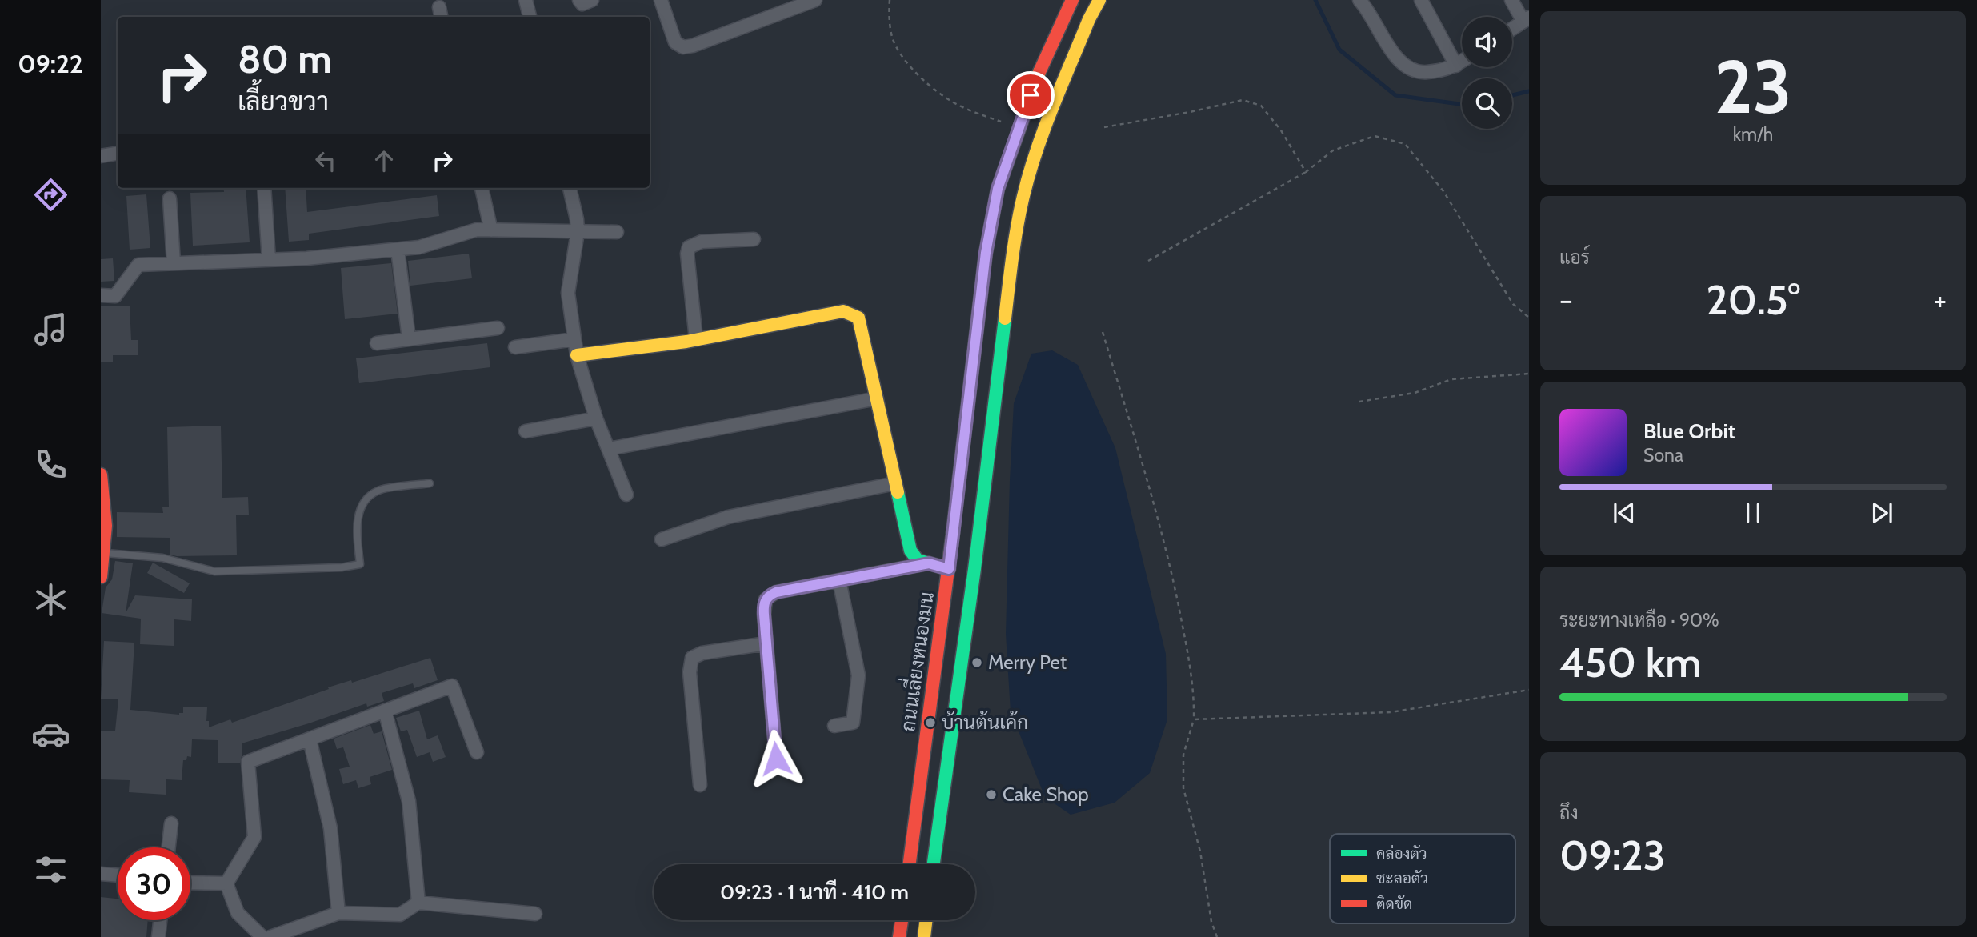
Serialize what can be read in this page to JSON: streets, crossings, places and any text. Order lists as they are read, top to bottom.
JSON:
{
  "streets": {
    "main road": ["ถนนเลี่ยงหนองมน"]
  },
  "places": ["Merry Pet", "บ้านต้นเค้ก", "Cake Shop"],
  "legend": ["คล่องตัว", "ชะลอตัว", "ติดขัด"],
  "page": {
    "tabs": "09:22",
    "tile": [
      ["23", "km/h"],
      "แอร์",
      ["ระยะทางเหลือ · 90%", "450 km"],
      ["ถึง", "09:23"]
    ],
    "turn": ["80 m", "เลี้ยวขวา"],
    "heat": ["−", "20.5°", "+"],
    "song": ["Blue Orbit", "Sona"],
    "limit": "30",
    "trip": "09:23 · 1 นาที · 410 m"
  }
}
